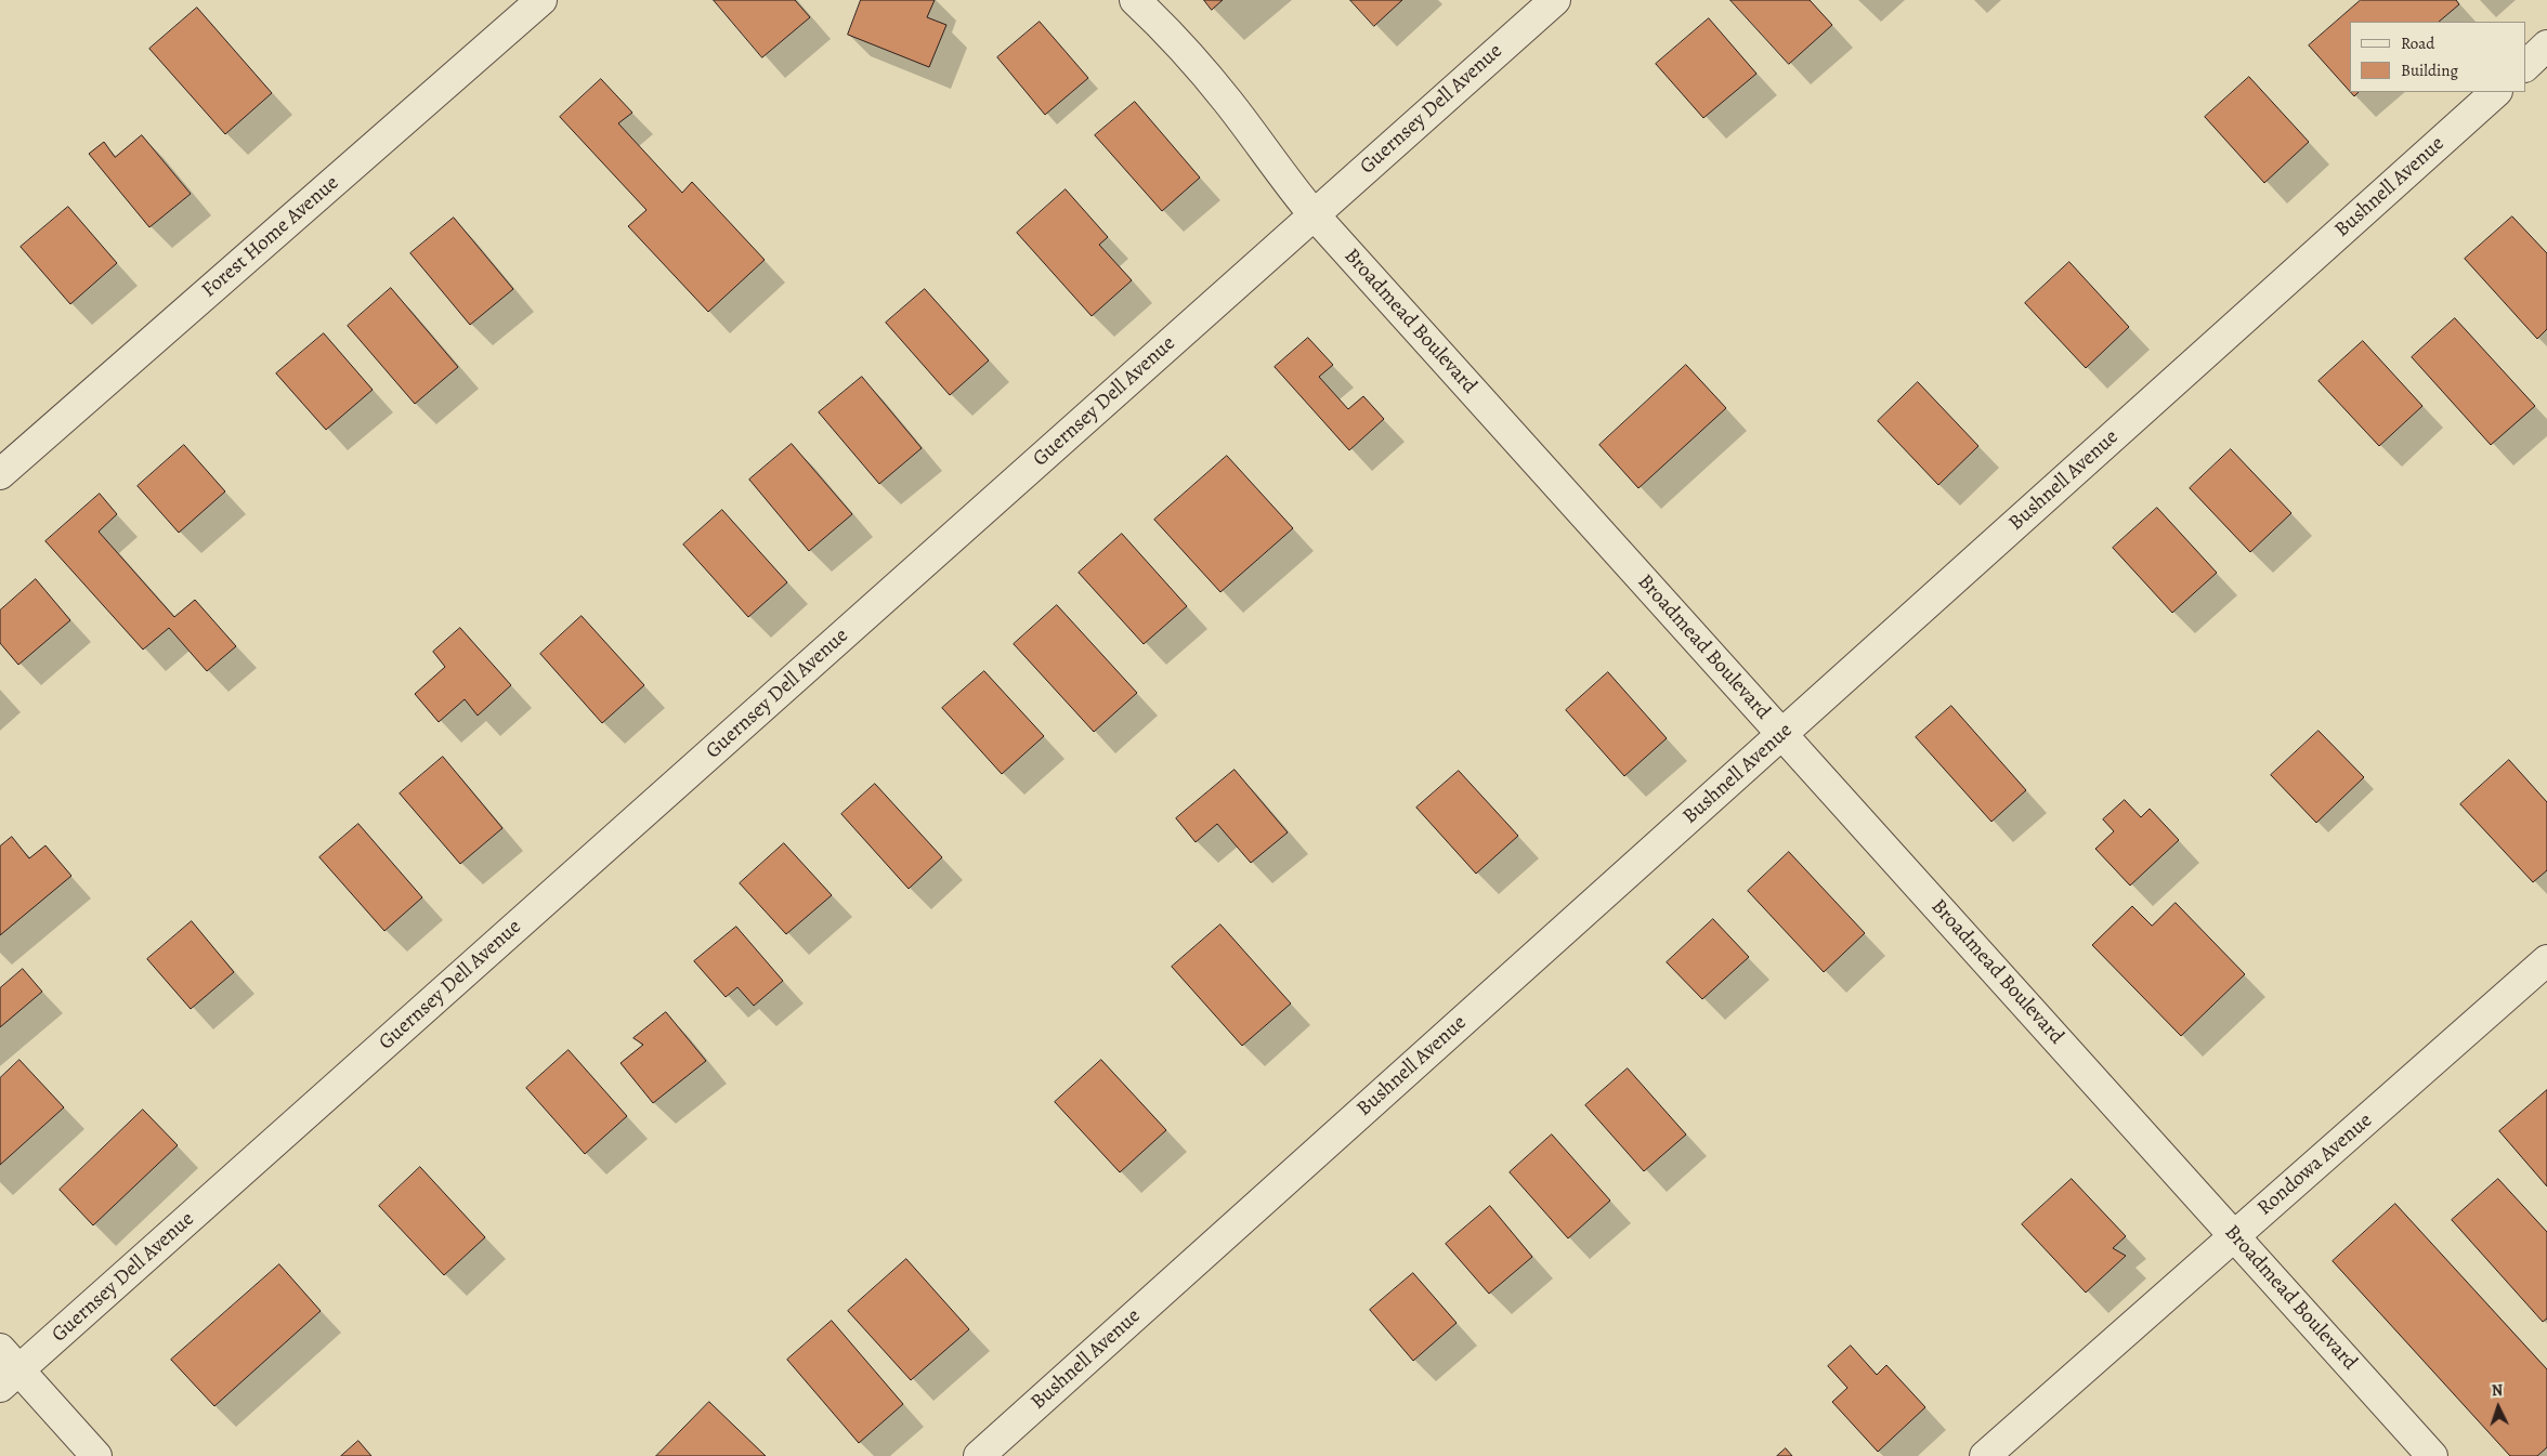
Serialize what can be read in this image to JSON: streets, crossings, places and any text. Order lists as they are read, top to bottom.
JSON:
{
  "streets": {
    "street": [
      "Guernsey Dell Avenue",
      "Bushnell Avenue",
      "Forest Home Avenue",
      "Broadmead Boulevard",
      "Rondowa Avenue"
    ]
  },
  "crossings": [
    ["Guernsey Dell Avenue", "Broadmead Boulevard"],
    ["Bushnell Avenue", "Broadmead Boulevard"],
    ["Broadmead Boulevard", "Rondowa Avenue"]
  ],
  "legend": ["Road", "Building"],
  "north": "top"
}
